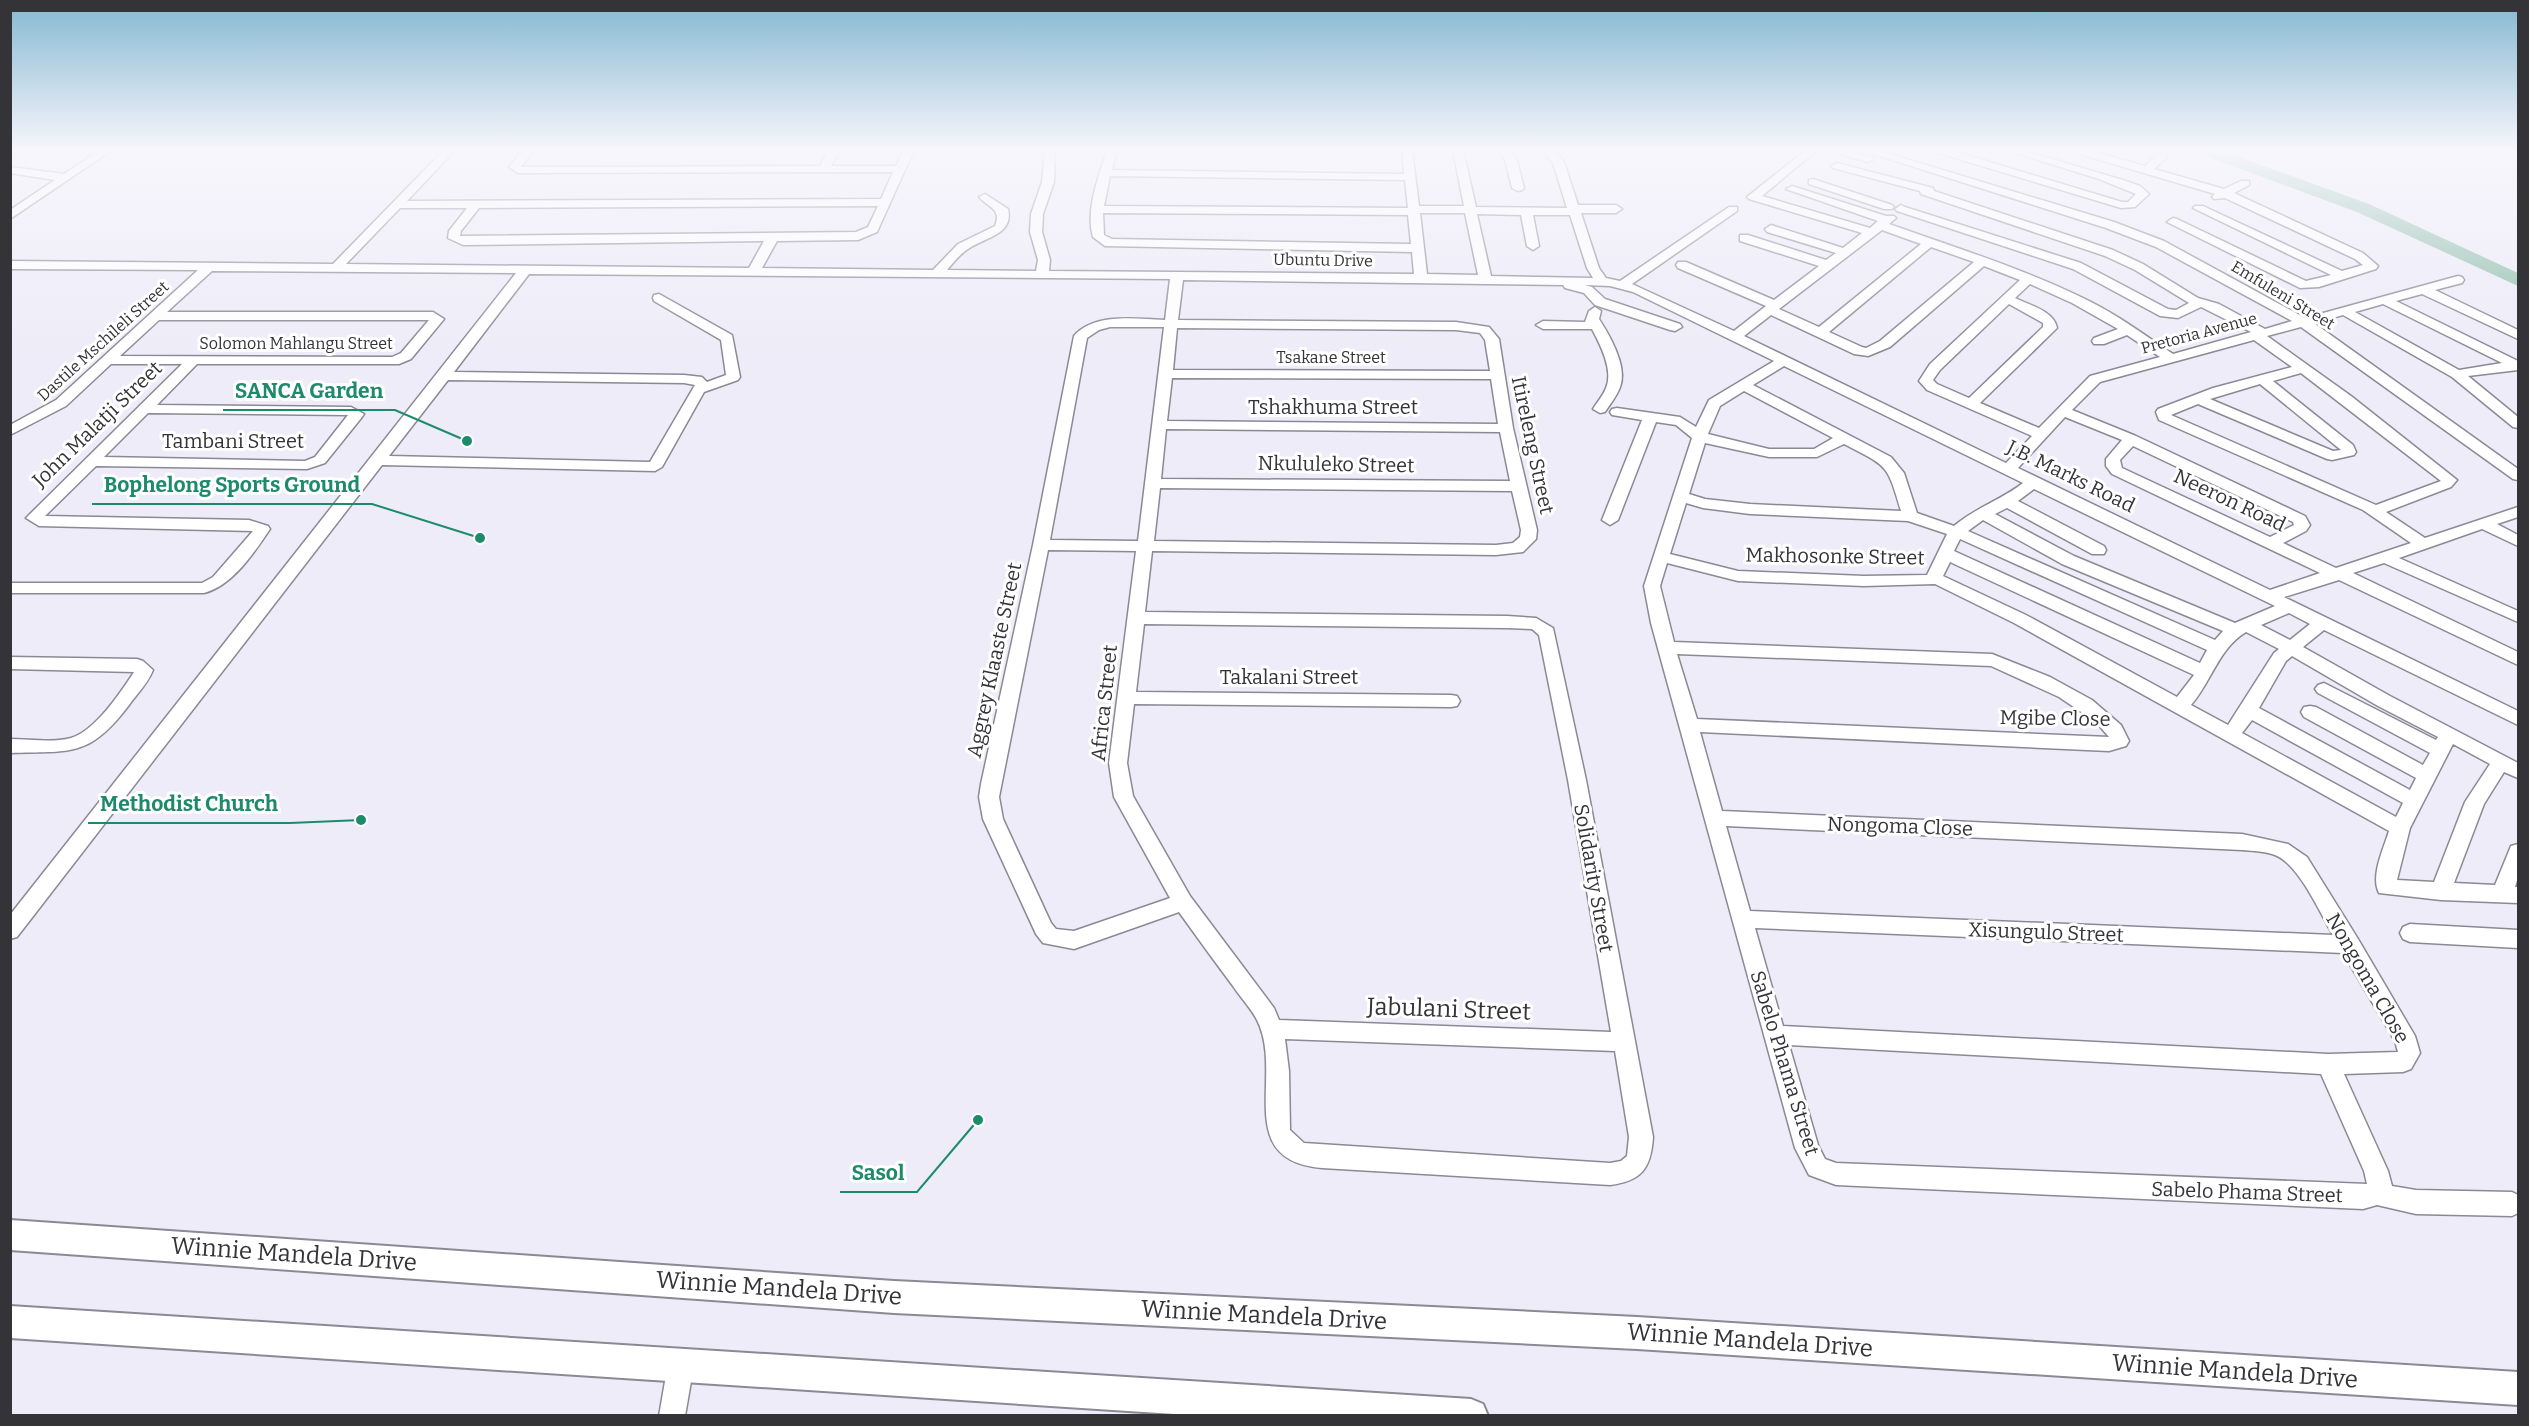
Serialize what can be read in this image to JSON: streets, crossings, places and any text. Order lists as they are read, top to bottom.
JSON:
{
  "streets": {
    "main road": ["Winnie Mandela Drive"],
    "street": [
      "Ubuntu Drive",
      "Emfuleni Street",
      "Pretoria Avenue",
      "Dastile Mschileli Street",
      "Solomon Mahlangu Street",
      "Tsakane Street",
      "Tshakhuma Street",
      "John Malatji Street",
      "Tambani Street",
      "Itireleng Street",
      "Nkululeko Street",
      "J.B. Marks Road",
      "Neeron Road",
      "Makhosonke Street",
      "Aggrey Klaaste Street",
      "Takalani Street",
      "Africa Street",
      "Mgibe Close",
      "Nongoma Close",
      "Solidarity Street",
      "Xisungulo Street",
      "Jabulani Street",
      "Sabelo Phama Street"
    ]
  },
  "crossings": [
    ["Ubuntu Drive", "Dastile Mschileli Street"],
    ["Ubuntu Drive", "J.B. Marks Road"],
    ["Ubuntu Drive", "Africa Street"],
    ["Emfuleni Street", "Pretoria Avenue"],
    ["Pretoria Avenue", "J.B. Marks Road"],
    ["Dastile Mschileli Street", "Solomon Mahlangu Street"],
    ["Solomon Mahlangu Street", "John Malatji Street"],
    ["Tsakane Street", "Itireleng Street"],
    ["Tsakane Street", "Africa Street"],
    ["Tshakhuma Street", "Itireleng Street"],
    ["Tshakhuma Street", "Africa Street"],
    ["John Malatji Street", "Tambani Street"],
    ["Itireleng Street", "Nkululeko Street"],
    ["Itireleng Street", "Aggrey Klaaste Street"],
    ["Itireleng Street", "Africa Street"],
    ["Nkululeko Street", "Africa Street"],
    ["J.B. Marks Road", "Makhosonke Street"],
    ["J.B. Marks Road", "Sabelo Phama Street"],
    ["Makhosonke Street", "Sabelo Phama Street"],
    ["Aggrey Klaaste Street", "Africa Street"],
    ["Takalani Street", "Africa Street"],
    ["Africa Street", "Solidarity Street"],
    ["Africa Street", "Jabulani Street"],
    ["Mgibe Close", "Sabelo Phama Street"],
    ["Nongoma Close", "Xisungulo Street"],
    ["Nongoma Close", "Sabelo Phama Street"],
    ["Solidarity Street", "Jabulani Street"],
    ["Xisungulo Street", "Sabelo Phama Street"]
  ],
  "places": [
    "SANCA Garden",
    "Bophelong Sports Ground",
    "Methodist Church",
    "Sasol"
  ]
}
